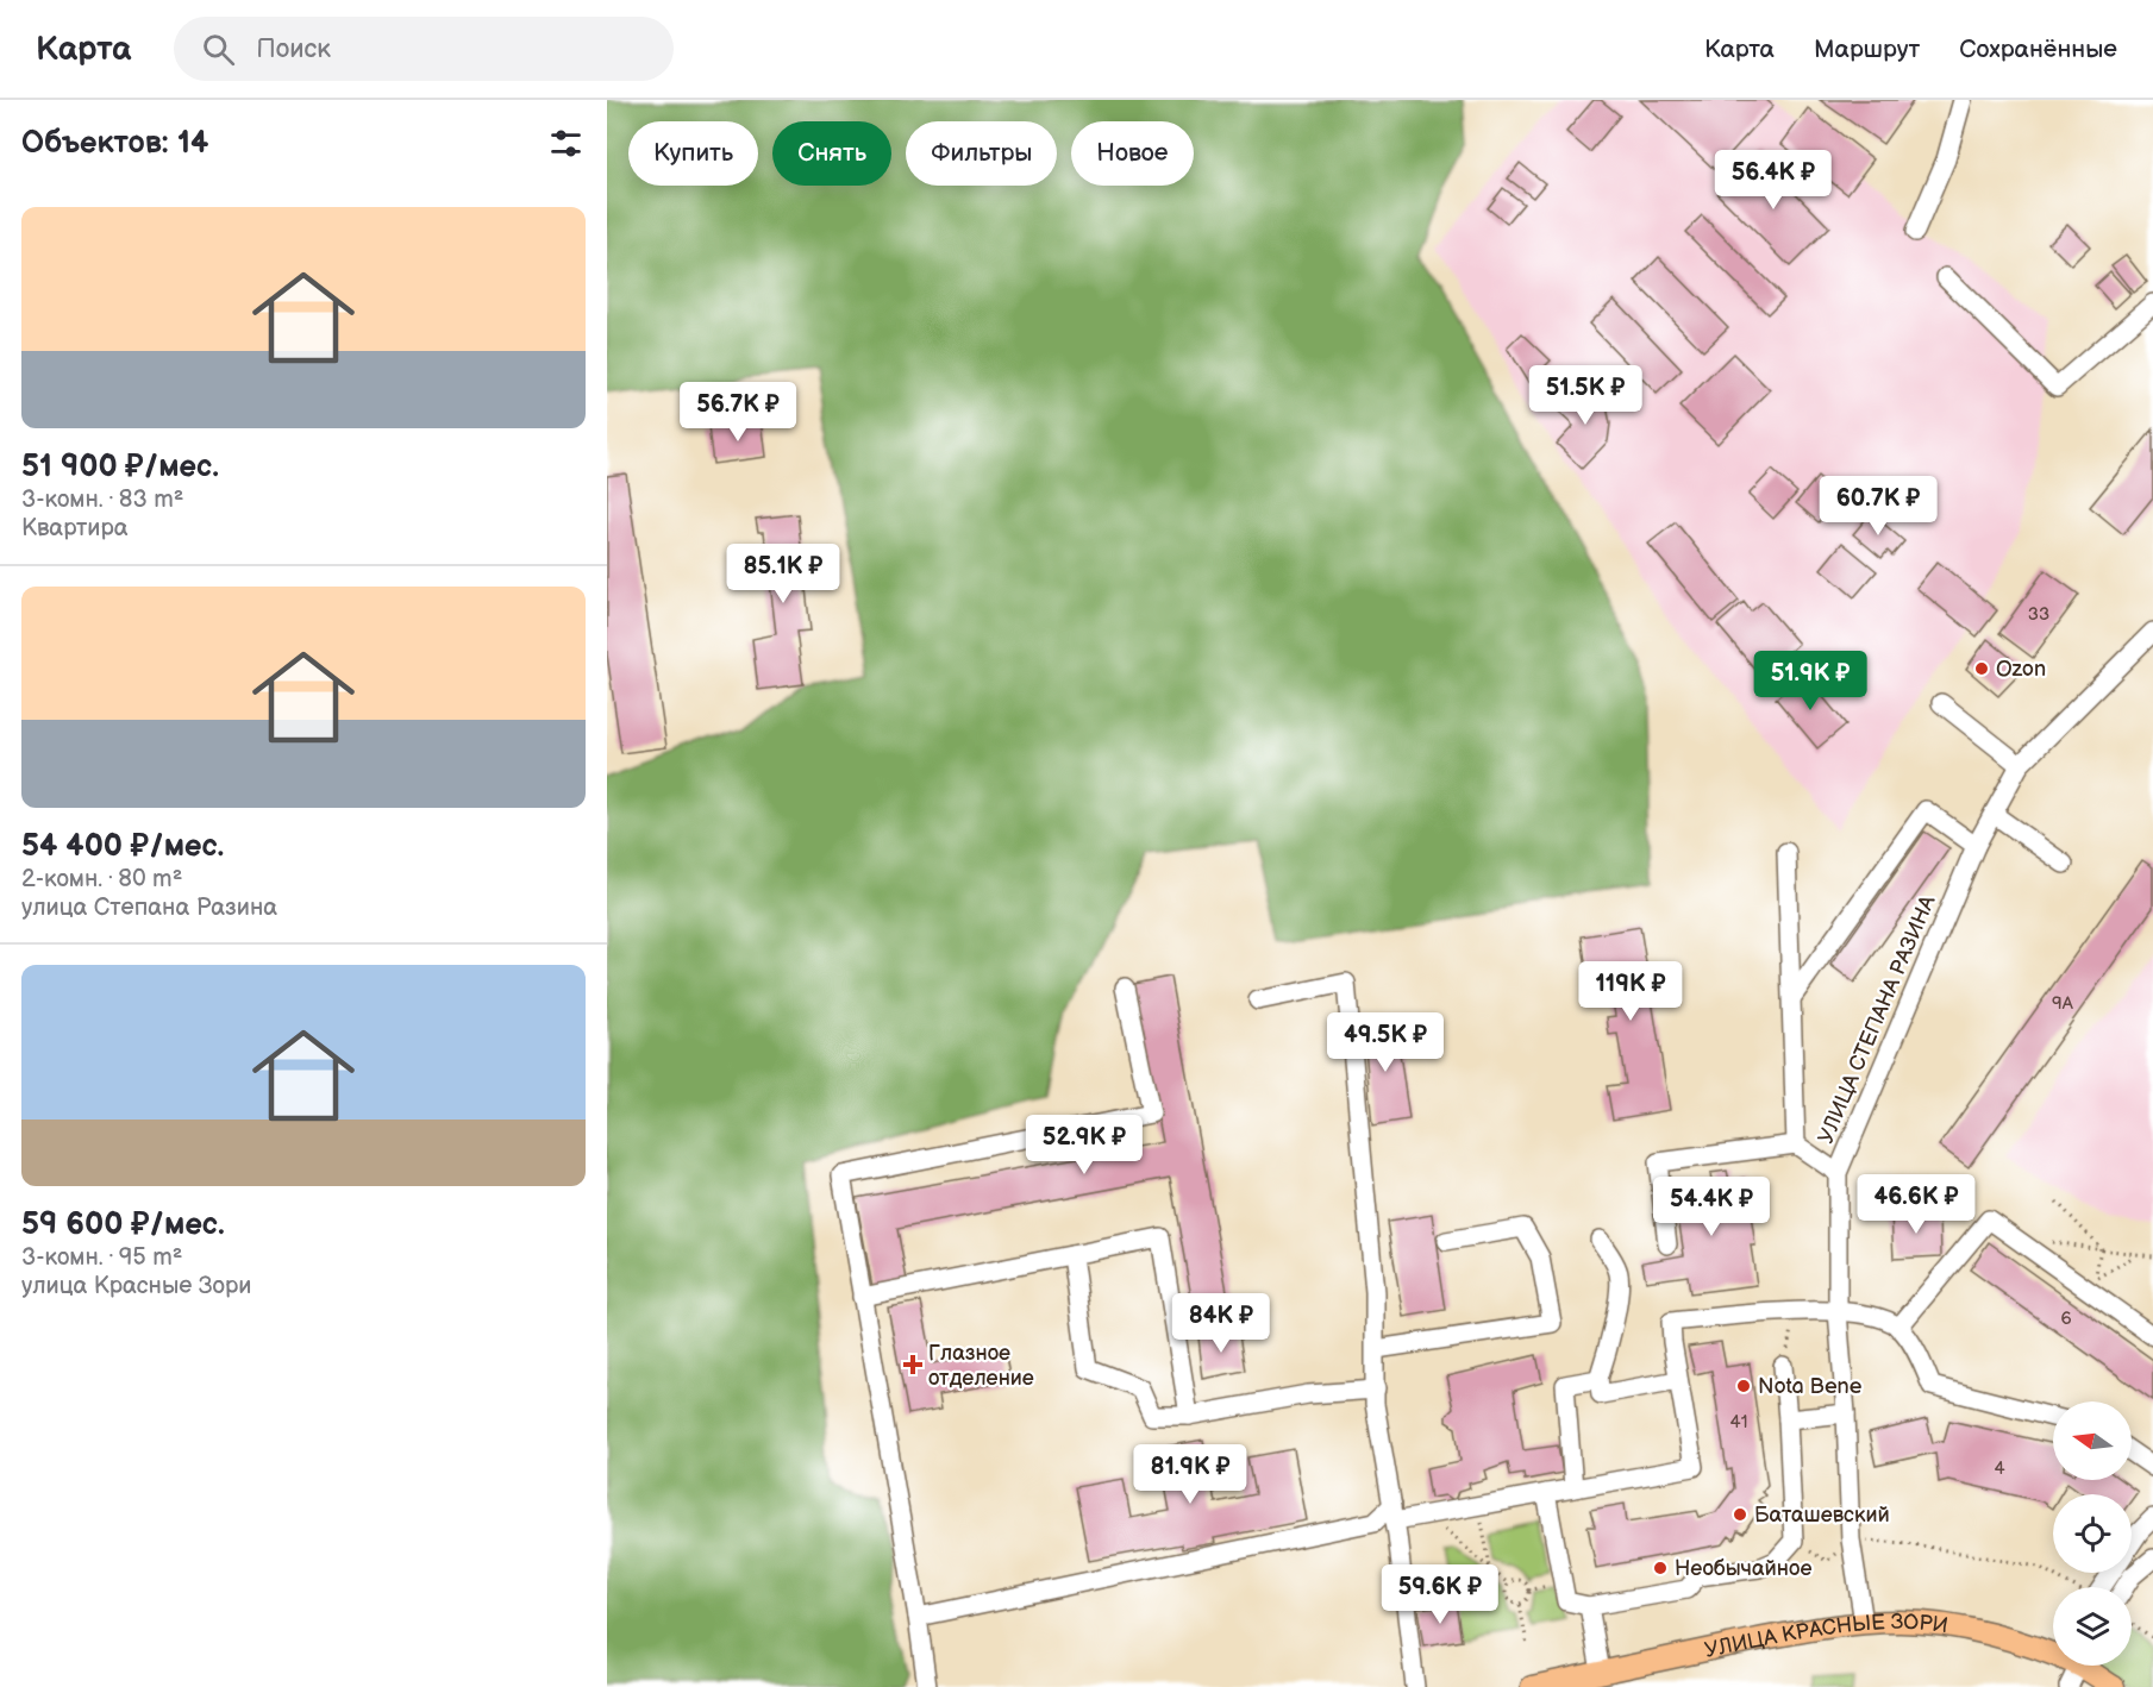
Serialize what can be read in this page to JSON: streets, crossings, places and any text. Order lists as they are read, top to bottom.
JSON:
{
  "streets": {
    "main road": ["УЛИЦА КРАСНЫЕ ЗОРИ"],
    "street": ["УЛИЦА СТЕПАНА РАЗИНА"]
  },
  "crossings": [
    ["УЛИЦА СТЕПАНА РАЗИНА", "УЛИЦА КРАСНЫЕ ЗОРИ"]
  ],
  "places": {
    "other": [
      "Ozon",
      "Nota Bene",
      "Баташевский",
      "Необычайное"
    ],
    "health": ["Глазное отделение"]
  },
  "house_numbers": [
    "33",
    "9А",
    "6",
    "41",
    "4"
  ],
  "north": "left",
  "page": {
    "header": "Карта",
    "search": "Поиск",
    "nav": ["Карта", "Маршрут", "Сохранённые"],
    "heading": "Объектов: 14",
    "chip": [
      "Купить",
      "Снять",
      "Фильтры",
      "Новое"
    ],
    "price": [
      "56.4K ₽",
      "51.5K ₽",
      "56.7K ₽",
      "60.7K ₽",
      "85.1K ₽",
      "51.9K ₽",
      "119K ₽",
      "49.5K ₽",
      "52.9K ₽",
      "46.6K ₽",
      "54.4K ₽",
      "84K ₽",
      "81.9K ₽",
      "59.6K ₽"
    ],
    "list": [
      {
        "name": "51 900 ₽/мес.",
        "note": "3-комн. · 83 m² · Квартира"
      },
      {
        "name": "54 400 ₽/мес.",
        "note": "2-комн. · 80 m² · улица Степана Разина"
      },
      {
        "name": "59 600 ₽/мес.",
        "note": "3-комн. · 95 m² · улица Красные Зори"
      }
    ]
  }
}
